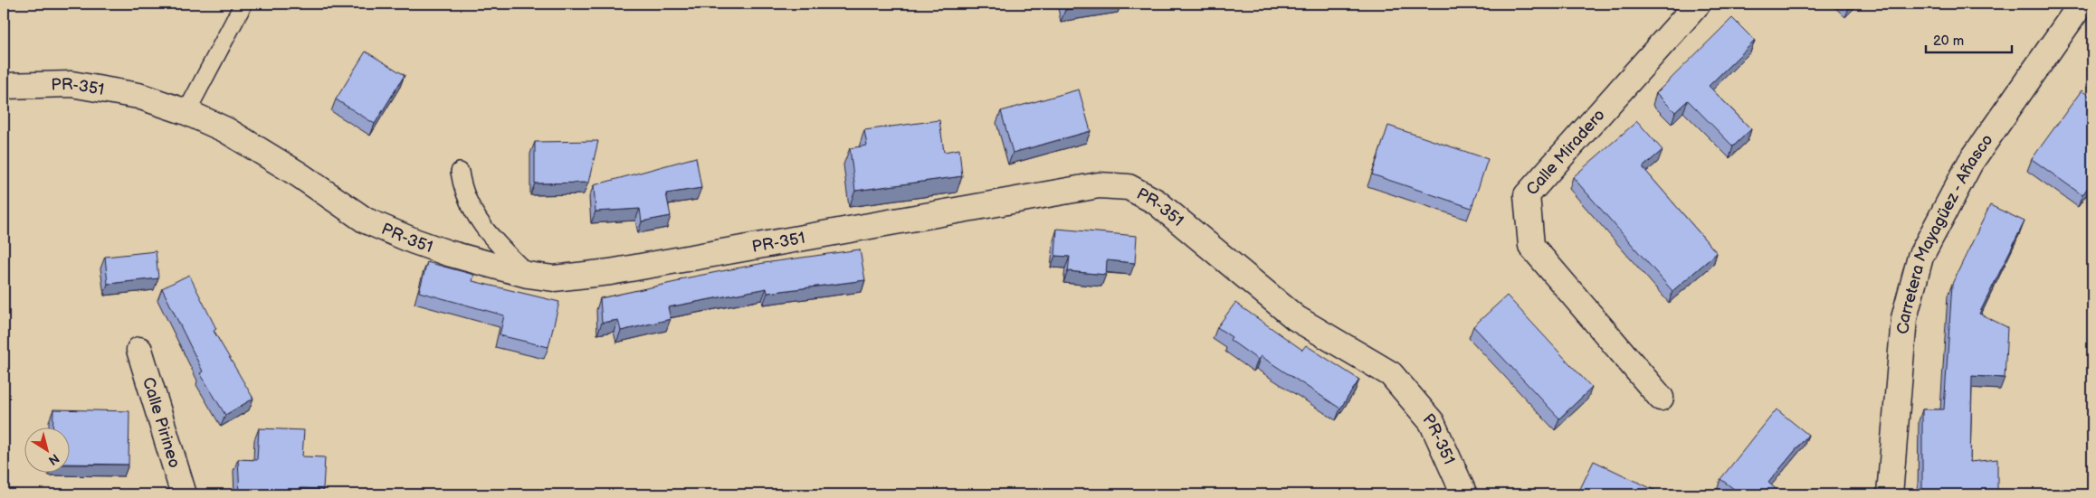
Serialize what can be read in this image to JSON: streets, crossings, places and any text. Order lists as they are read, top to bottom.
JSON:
{
  "streets": {
    "street": [
      "PR-351",
      "Calle Miradero",
      "Carretera Mayagüez - Añasco",
      "Calle Pirineo"
    ]
  },
  "scale_bar": "20 m",
  "north": "bottom right"
}
